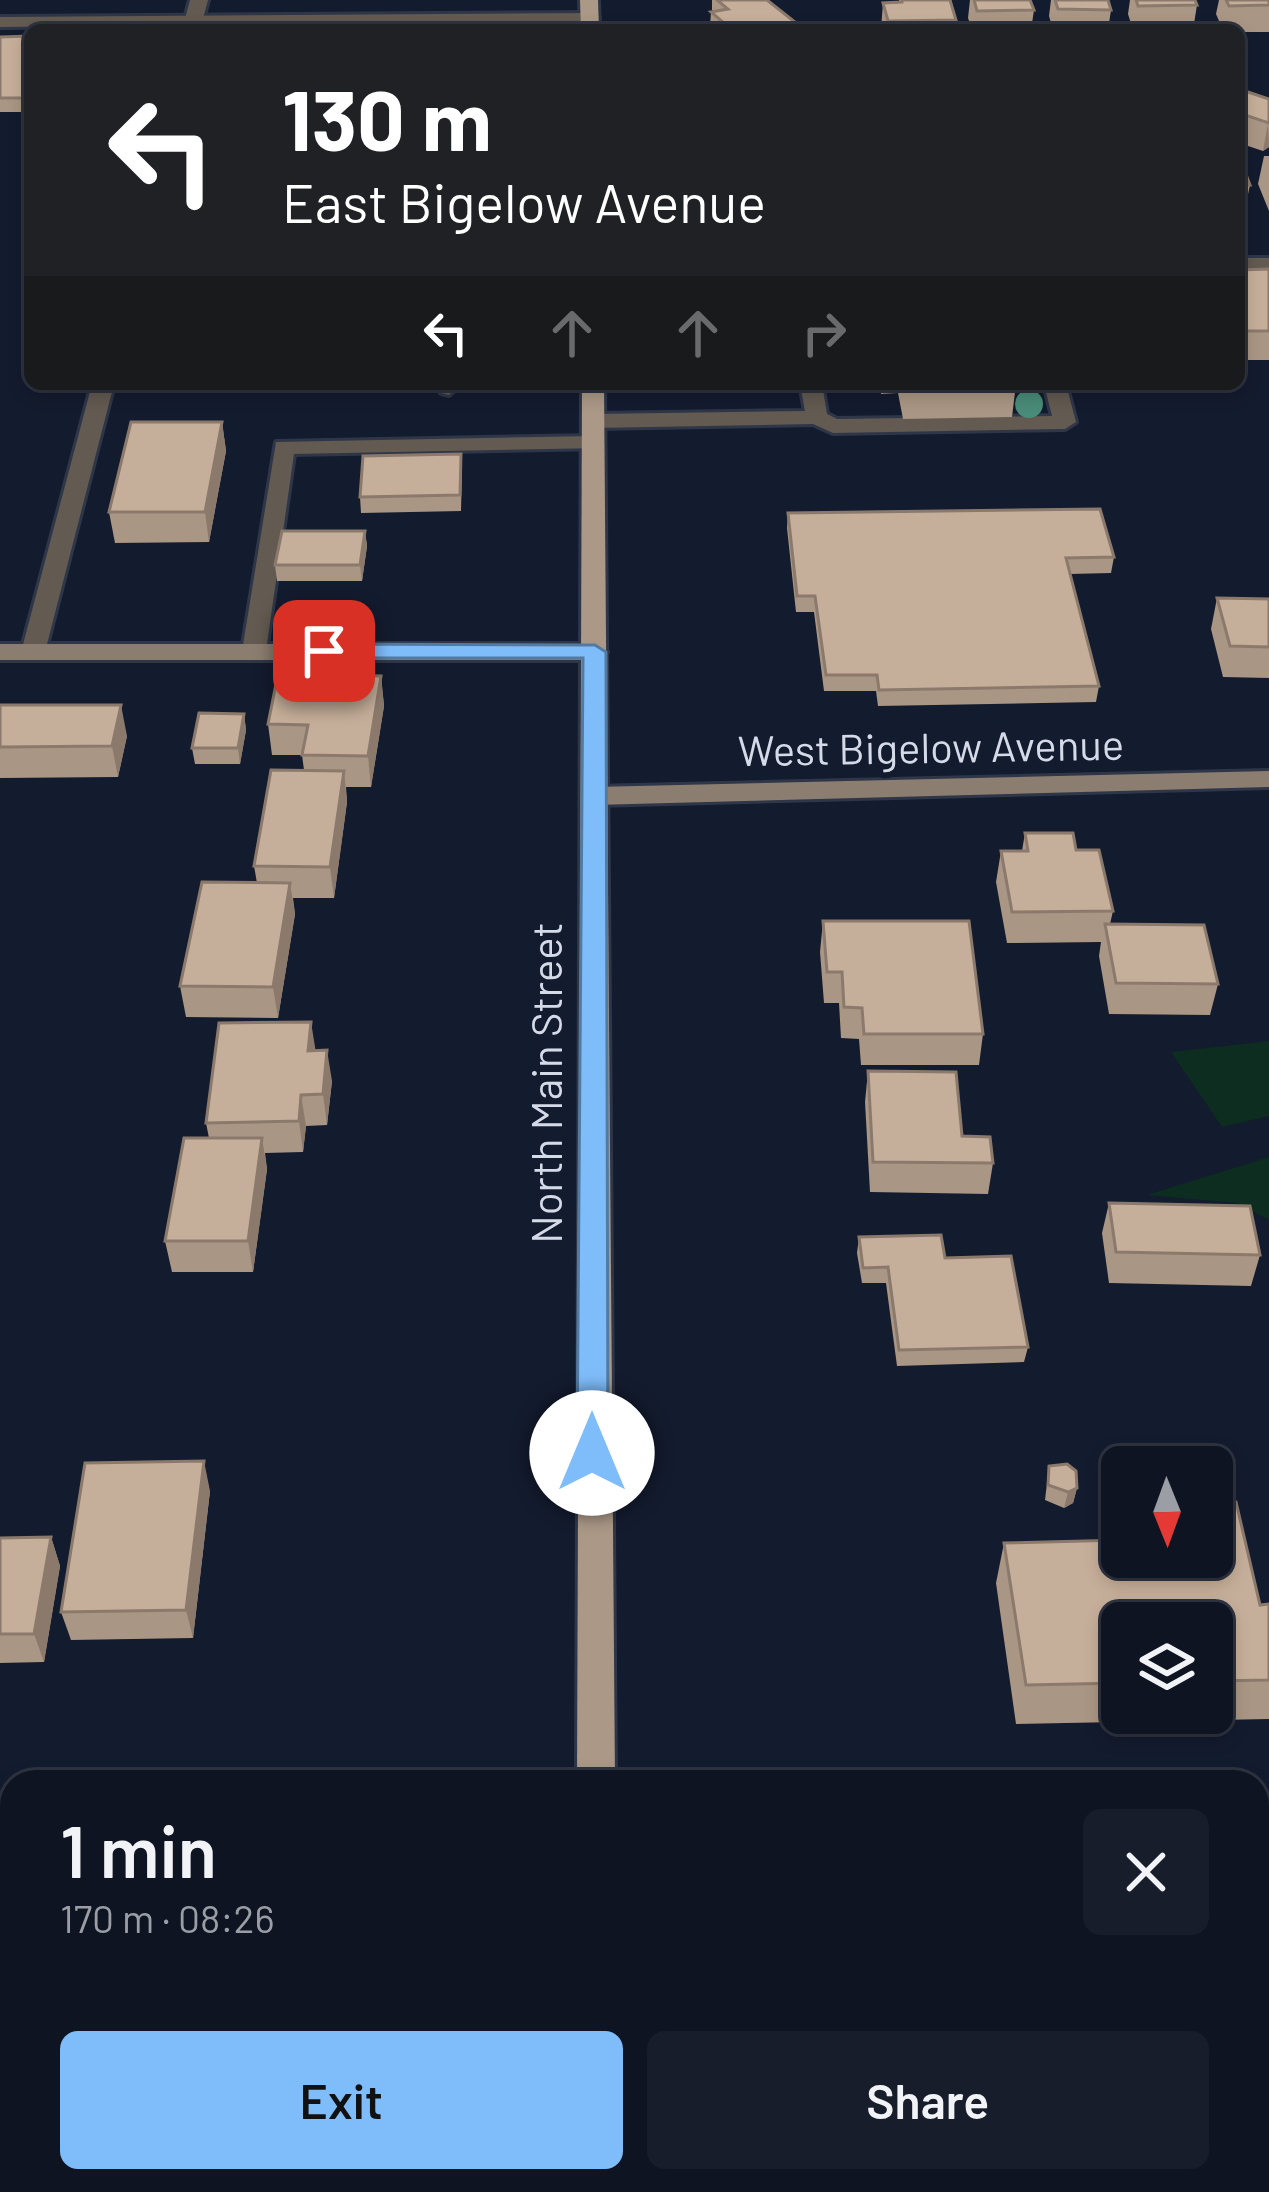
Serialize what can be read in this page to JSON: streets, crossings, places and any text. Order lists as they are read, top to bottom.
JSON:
{
  "streets": {
    "main road": ["West Bigelow Avenue", "North Main Street"]
  },
  "crossings": [
    ["West Bigelow Avenue", "North Main Street"]
  ],
  "north": "bottom",
  "page": {
    "turn": ["130 m", "East Bigelow Avenue"],
    "heading": ["1 min", "170 m · 08:26"],
    "buttons": ["Exit", "Share"]
  }
}
